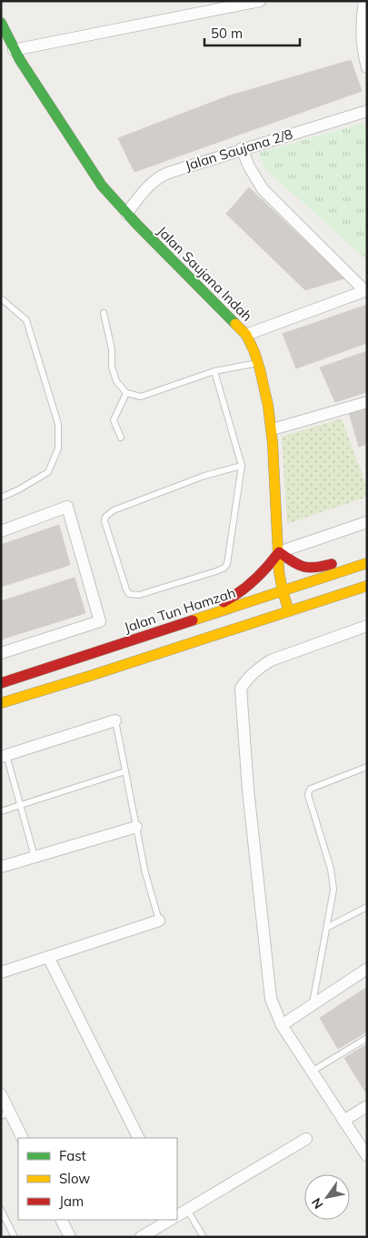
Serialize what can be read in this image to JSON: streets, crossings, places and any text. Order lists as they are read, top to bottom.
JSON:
{
  "streets": {
    "main road": ["Jalan Saujana Indah", "Jalan Tun Hamzah"],
    "street": ["Jalan Saujana 2/8"]
  },
  "crossings": [
    ["Jalan Saujana 2/8", "Jalan Saujana Indah"],
    ["Jalan Saujana Indah", "Jalan Tun Hamzah"]
  ],
  "legend": ["Fast", "Slow", "Jam"],
  "scale_bar": "50 m",
  "north": "bottom left"
}
